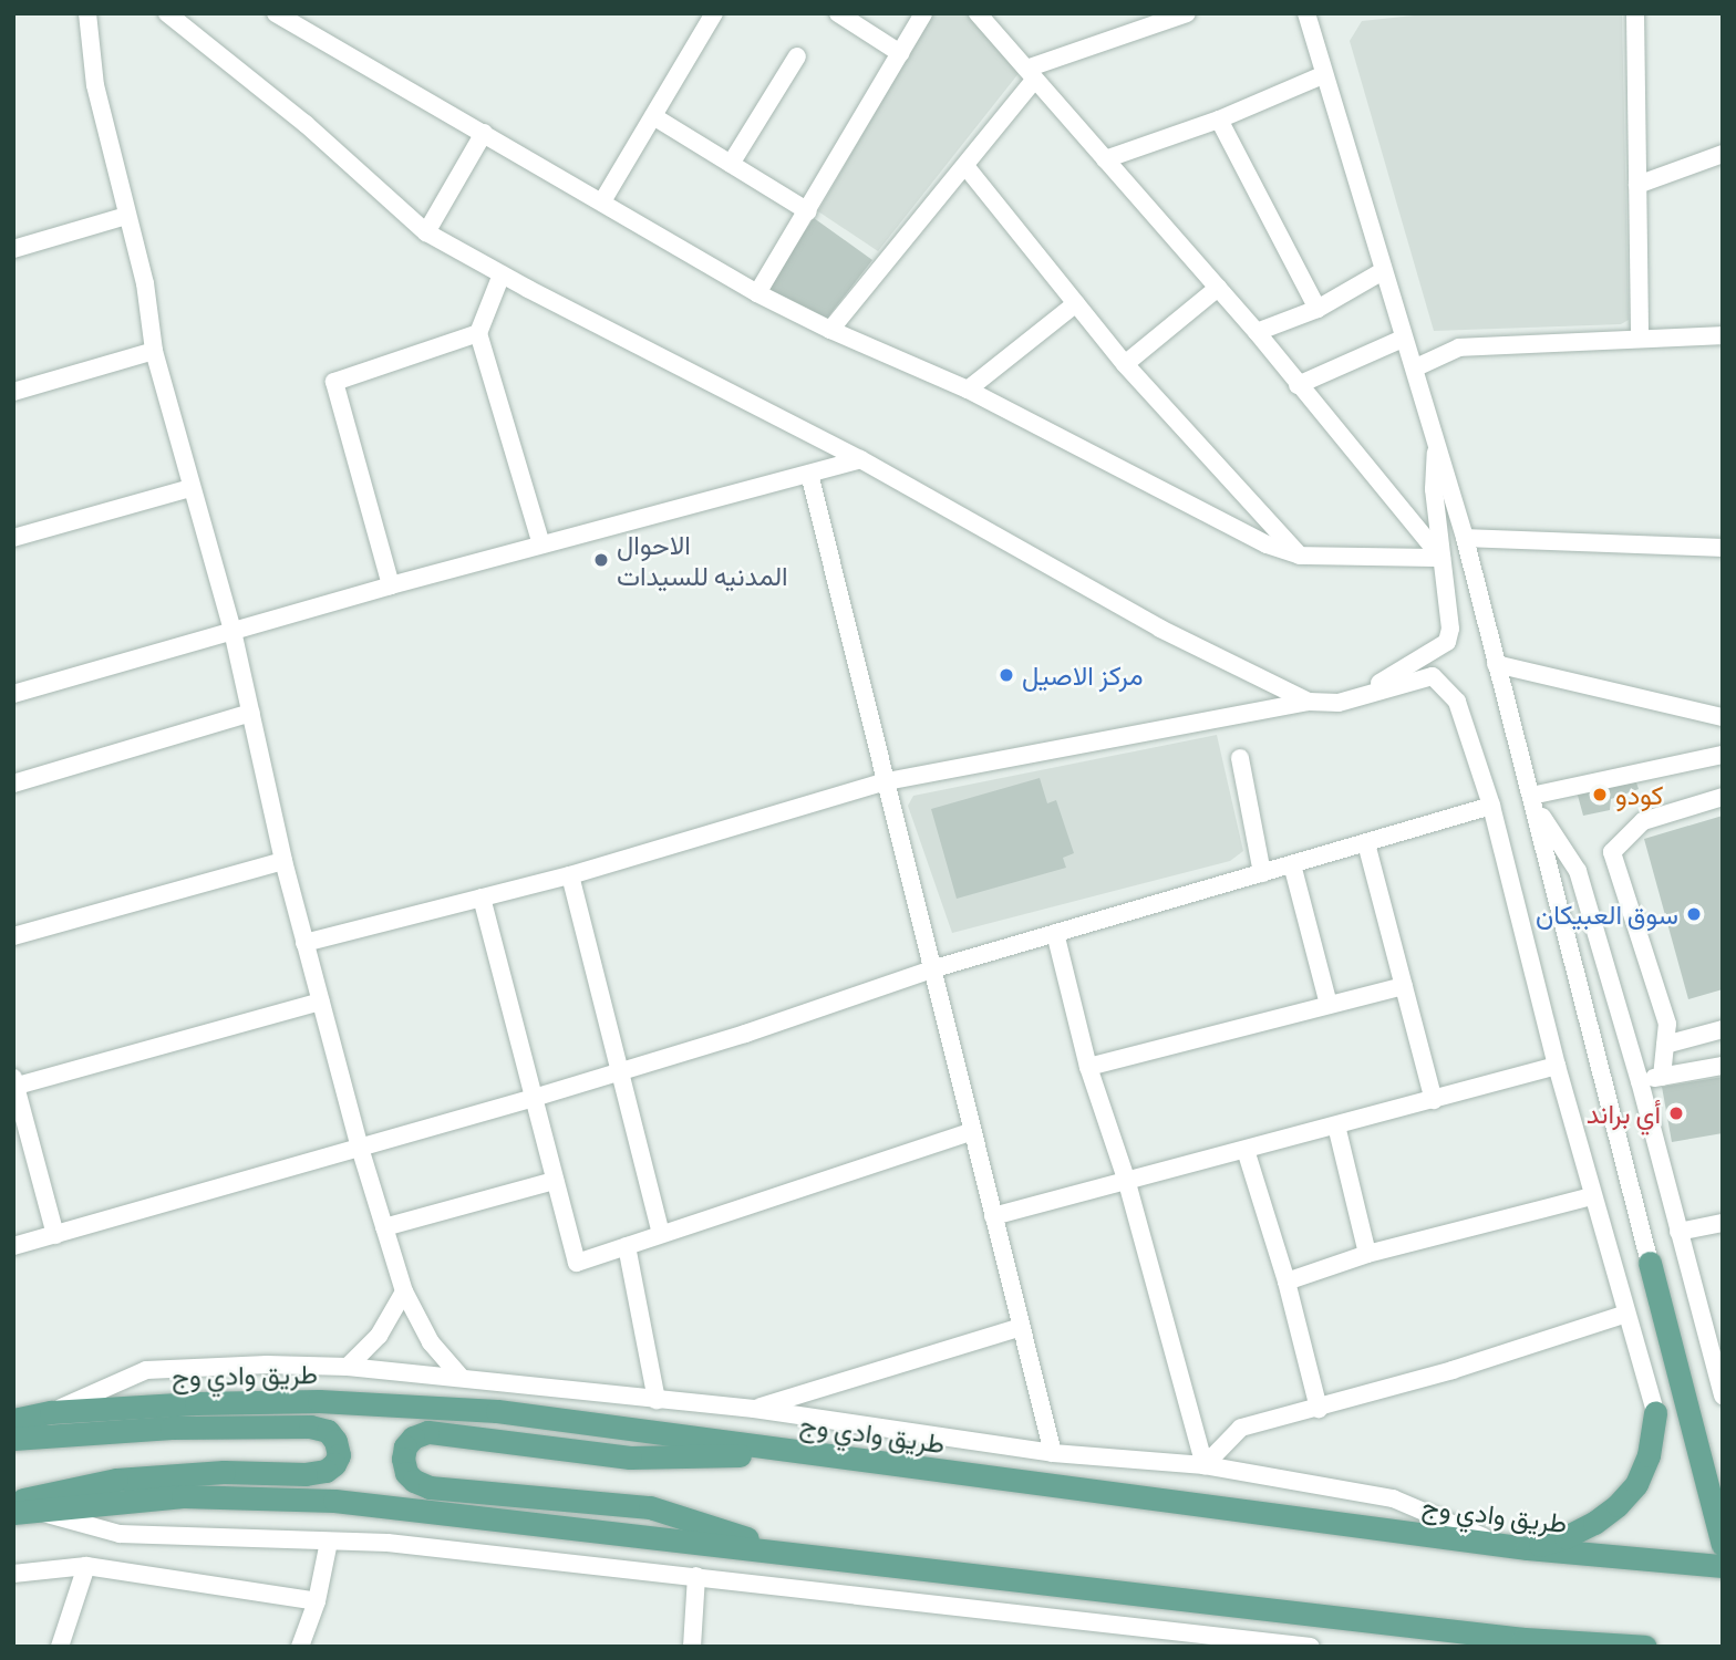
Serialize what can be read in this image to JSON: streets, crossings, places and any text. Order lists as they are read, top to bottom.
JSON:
{
  "streets": {
    "main road": ["طريق وادي وج"]
  },
  "places": [
    "الاحوال المدنيه للسيدات",
    "مركز الاصيل",
    "كودو",
    "سوق العبيكان",
    "أي براند"
  ]
}
